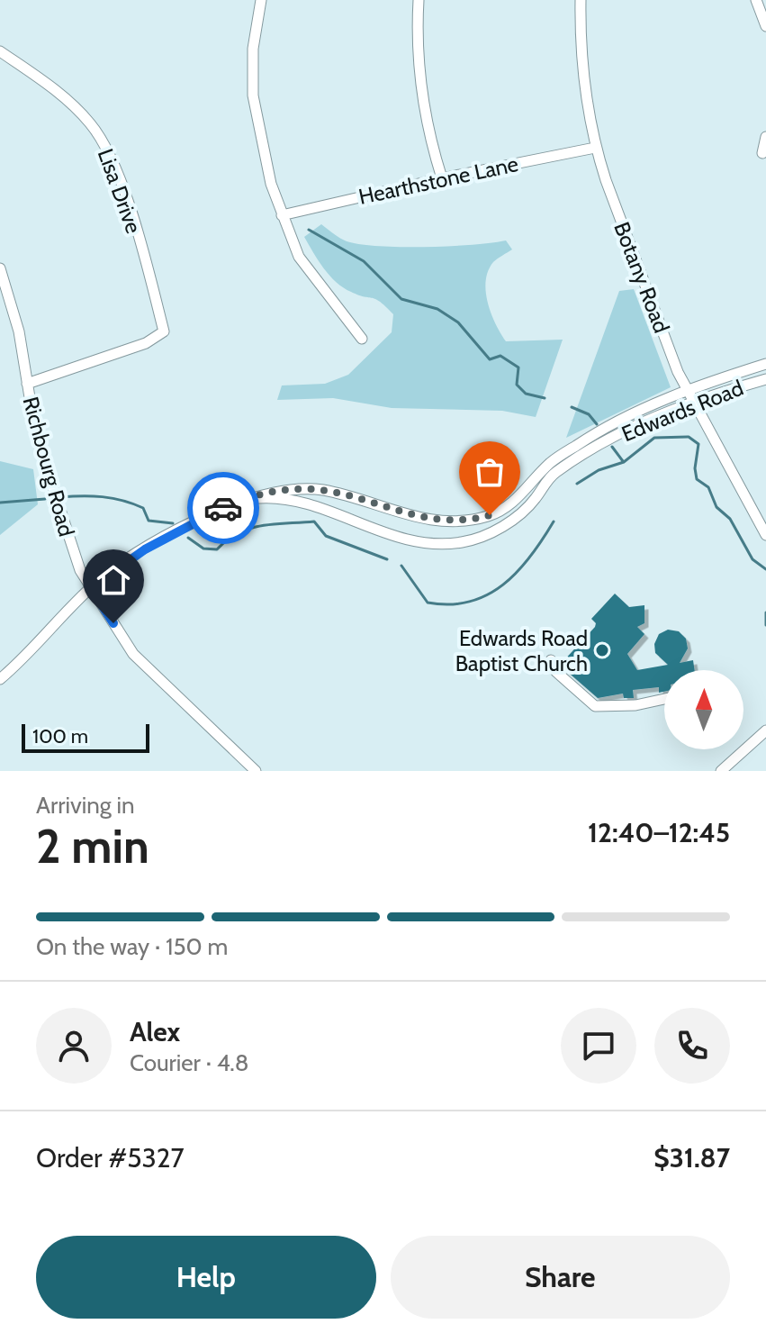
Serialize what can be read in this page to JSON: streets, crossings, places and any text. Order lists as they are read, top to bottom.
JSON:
{
  "streets": {
    "street": [
      "Hearthstone Lane",
      "Lisa Drive",
      "Botany Road",
      "Edwards Road",
      "Richbourg Road"
    ]
  },
  "crossings": [
    ["Hearthstone Lane", "Botany Road"],
    ["Lisa Drive", "Richbourg Road"],
    ["Botany Road", "Edwards Road"],
    ["Edwards Road", "Richbourg Road"]
  ],
  "places": ["Edwards Road Baptist Church"],
  "scale_bar": "100 m",
  "north": "top",
  "page": {
    "scale": "100 m",
    "heading": ["2 min", "Arriving in", "12:40–12:45"],
    "panel": [
      "Alex",
      "Courier · 4.8",
      "Order #5327",
      "$31.87"
    ],
    "bar": "On the way · 150 m",
    "buttons": ["Help", "Share"]
  }
}
